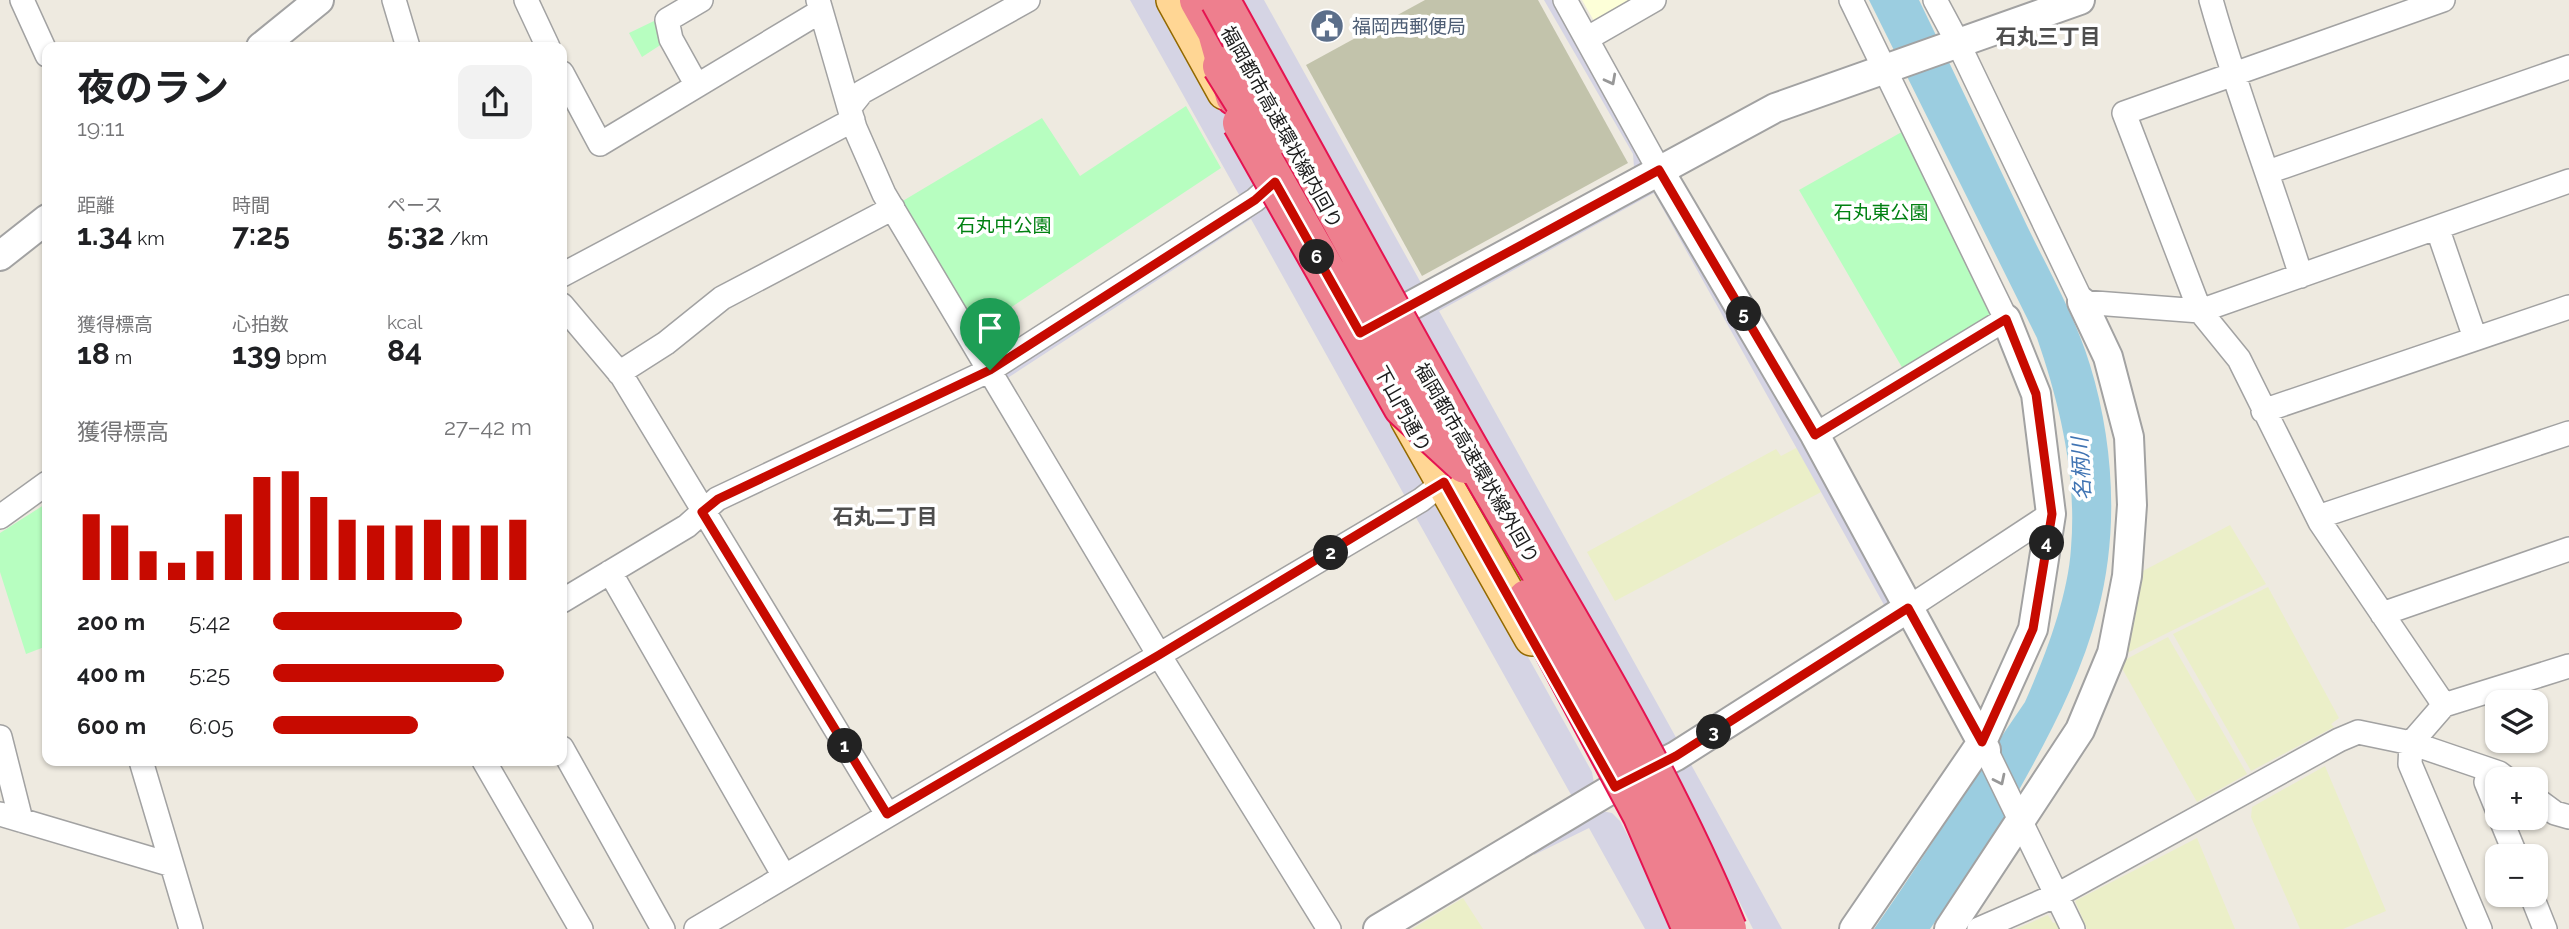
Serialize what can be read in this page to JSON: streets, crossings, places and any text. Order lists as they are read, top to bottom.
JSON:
{
  "streets": {
    "highway": ["福岡都市高速環状線内回り", "福岡都市高速環状線外回り"],
    "main road": ["下山門通り"]
  },
  "crossings": [
    ["福岡都市高速環状線内回り", "下山門通り"],
    ["下山門通り", "福岡都市高速環状線外回り"]
  ],
  "districts": ["石丸三丁目", "石丸二丁目"],
  "water": ["名柄川"],
  "parks": ["石丸東公園", "石丸中公園"],
  "places": {
    "public building": ["福岡西郵便局"]
  },
  "page": {
    "heading": ["夜のラン", "19:11"],
    "stats": [
      ["距離", "1.34 km"],
      ["時間", "7:25"],
      ["ペース", "5:32 /km"],
      ["獲得標高", "18 m"],
      ["心拍数", "139 bpm"],
      ["kcal", "84"]
    ],
    "pins": [
      "6",
      "5",
      "4",
      "2",
      "3",
      "1"
    ],
    "chart": ["獲得標高", "27–42 m"],
    "list": [
      {
        "name": "200 m",
        "note": "5:42"
      },
      {
        "name": "400 m",
        "note": "5:25"
      },
      {
        "name": "600 m",
        "note": "6:05"
      }
    ],
    "map_buttons": ["+", "−"]
  }
}
